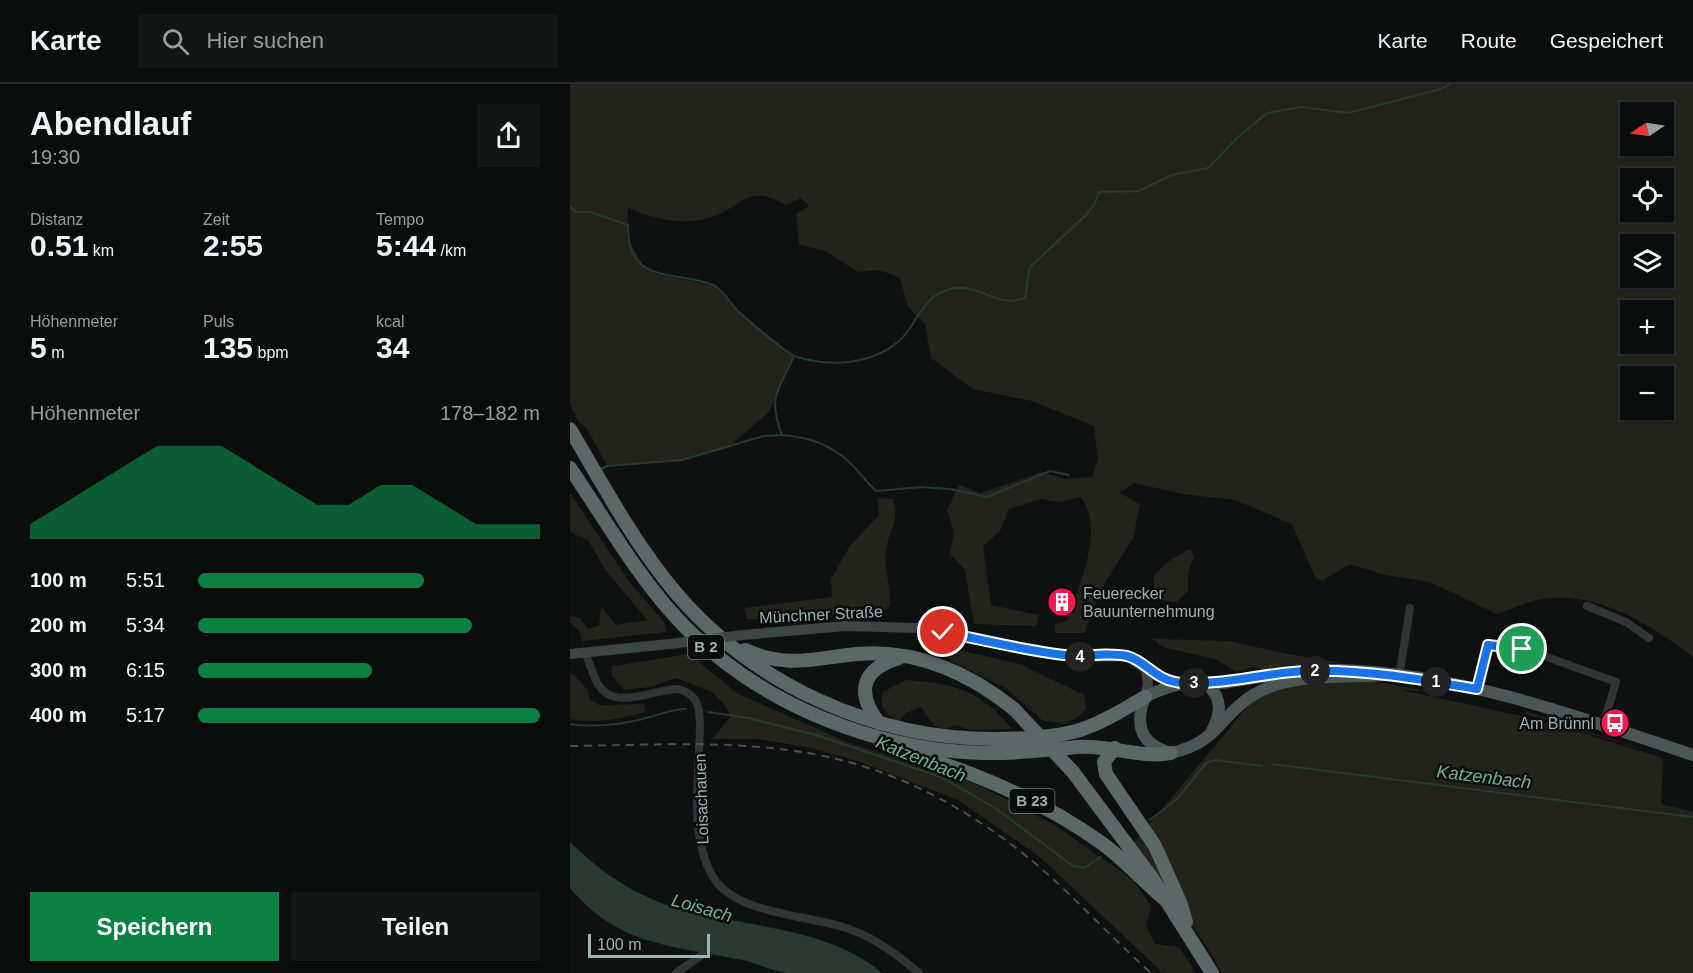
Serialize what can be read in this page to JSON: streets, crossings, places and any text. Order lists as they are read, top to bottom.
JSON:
{
  "streets": {
    "highway": ["B 2", "B 23"],
    "street": ["Münchner Straße", "Loisachauen"]
  },
  "crossings": [
    ["Münchner Straße", "B 2"],
    ["Münchner Straße", "Loisachauen"],
    ["B 2", "B 23"]
  ],
  "water": ["Katzenbach", "Loisach"],
  "places": {
    "building": ["Feuerecker Bauunternehmung"],
    "bus stop": ["Am Brünnl"]
  },
  "scale_bar": "100 m",
  "north": "left",
  "page": {
    "header": "Karte",
    "search": "Hier suchen",
    "nav": ["Karte", "Route", "Gespeichert"],
    "heading": ["Abendlauf", "19:30"],
    "map_buttons": ["+", "−"],
    "stats": [
      ["Distanz", "0.51 km"],
      ["Zeit", "2:55"],
      ["Tempo", "5:44 /km"],
      ["Höhenmeter", "5 m"],
      ["Puls", "135 bpm"],
      ["kcal", "34"]
    ],
    "chart": ["Höhenmeter", "178–182 m"],
    "list": [
      {
        "name": "100 m",
        "note": "5:51"
      },
      {
        "name": "200 m",
        "note": "5:34"
      },
      {
        "name": "300 m",
        "note": "6:15"
      },
      {
        "name": "400 m",
        "note": "5:17"
      }
    ],
    "pins": [
      "4",
      "2",
      "1",
      "3"
    ],
    "buttons": ["Speichern", "Teilen"],
    "scale": "100 m"
  }
}
